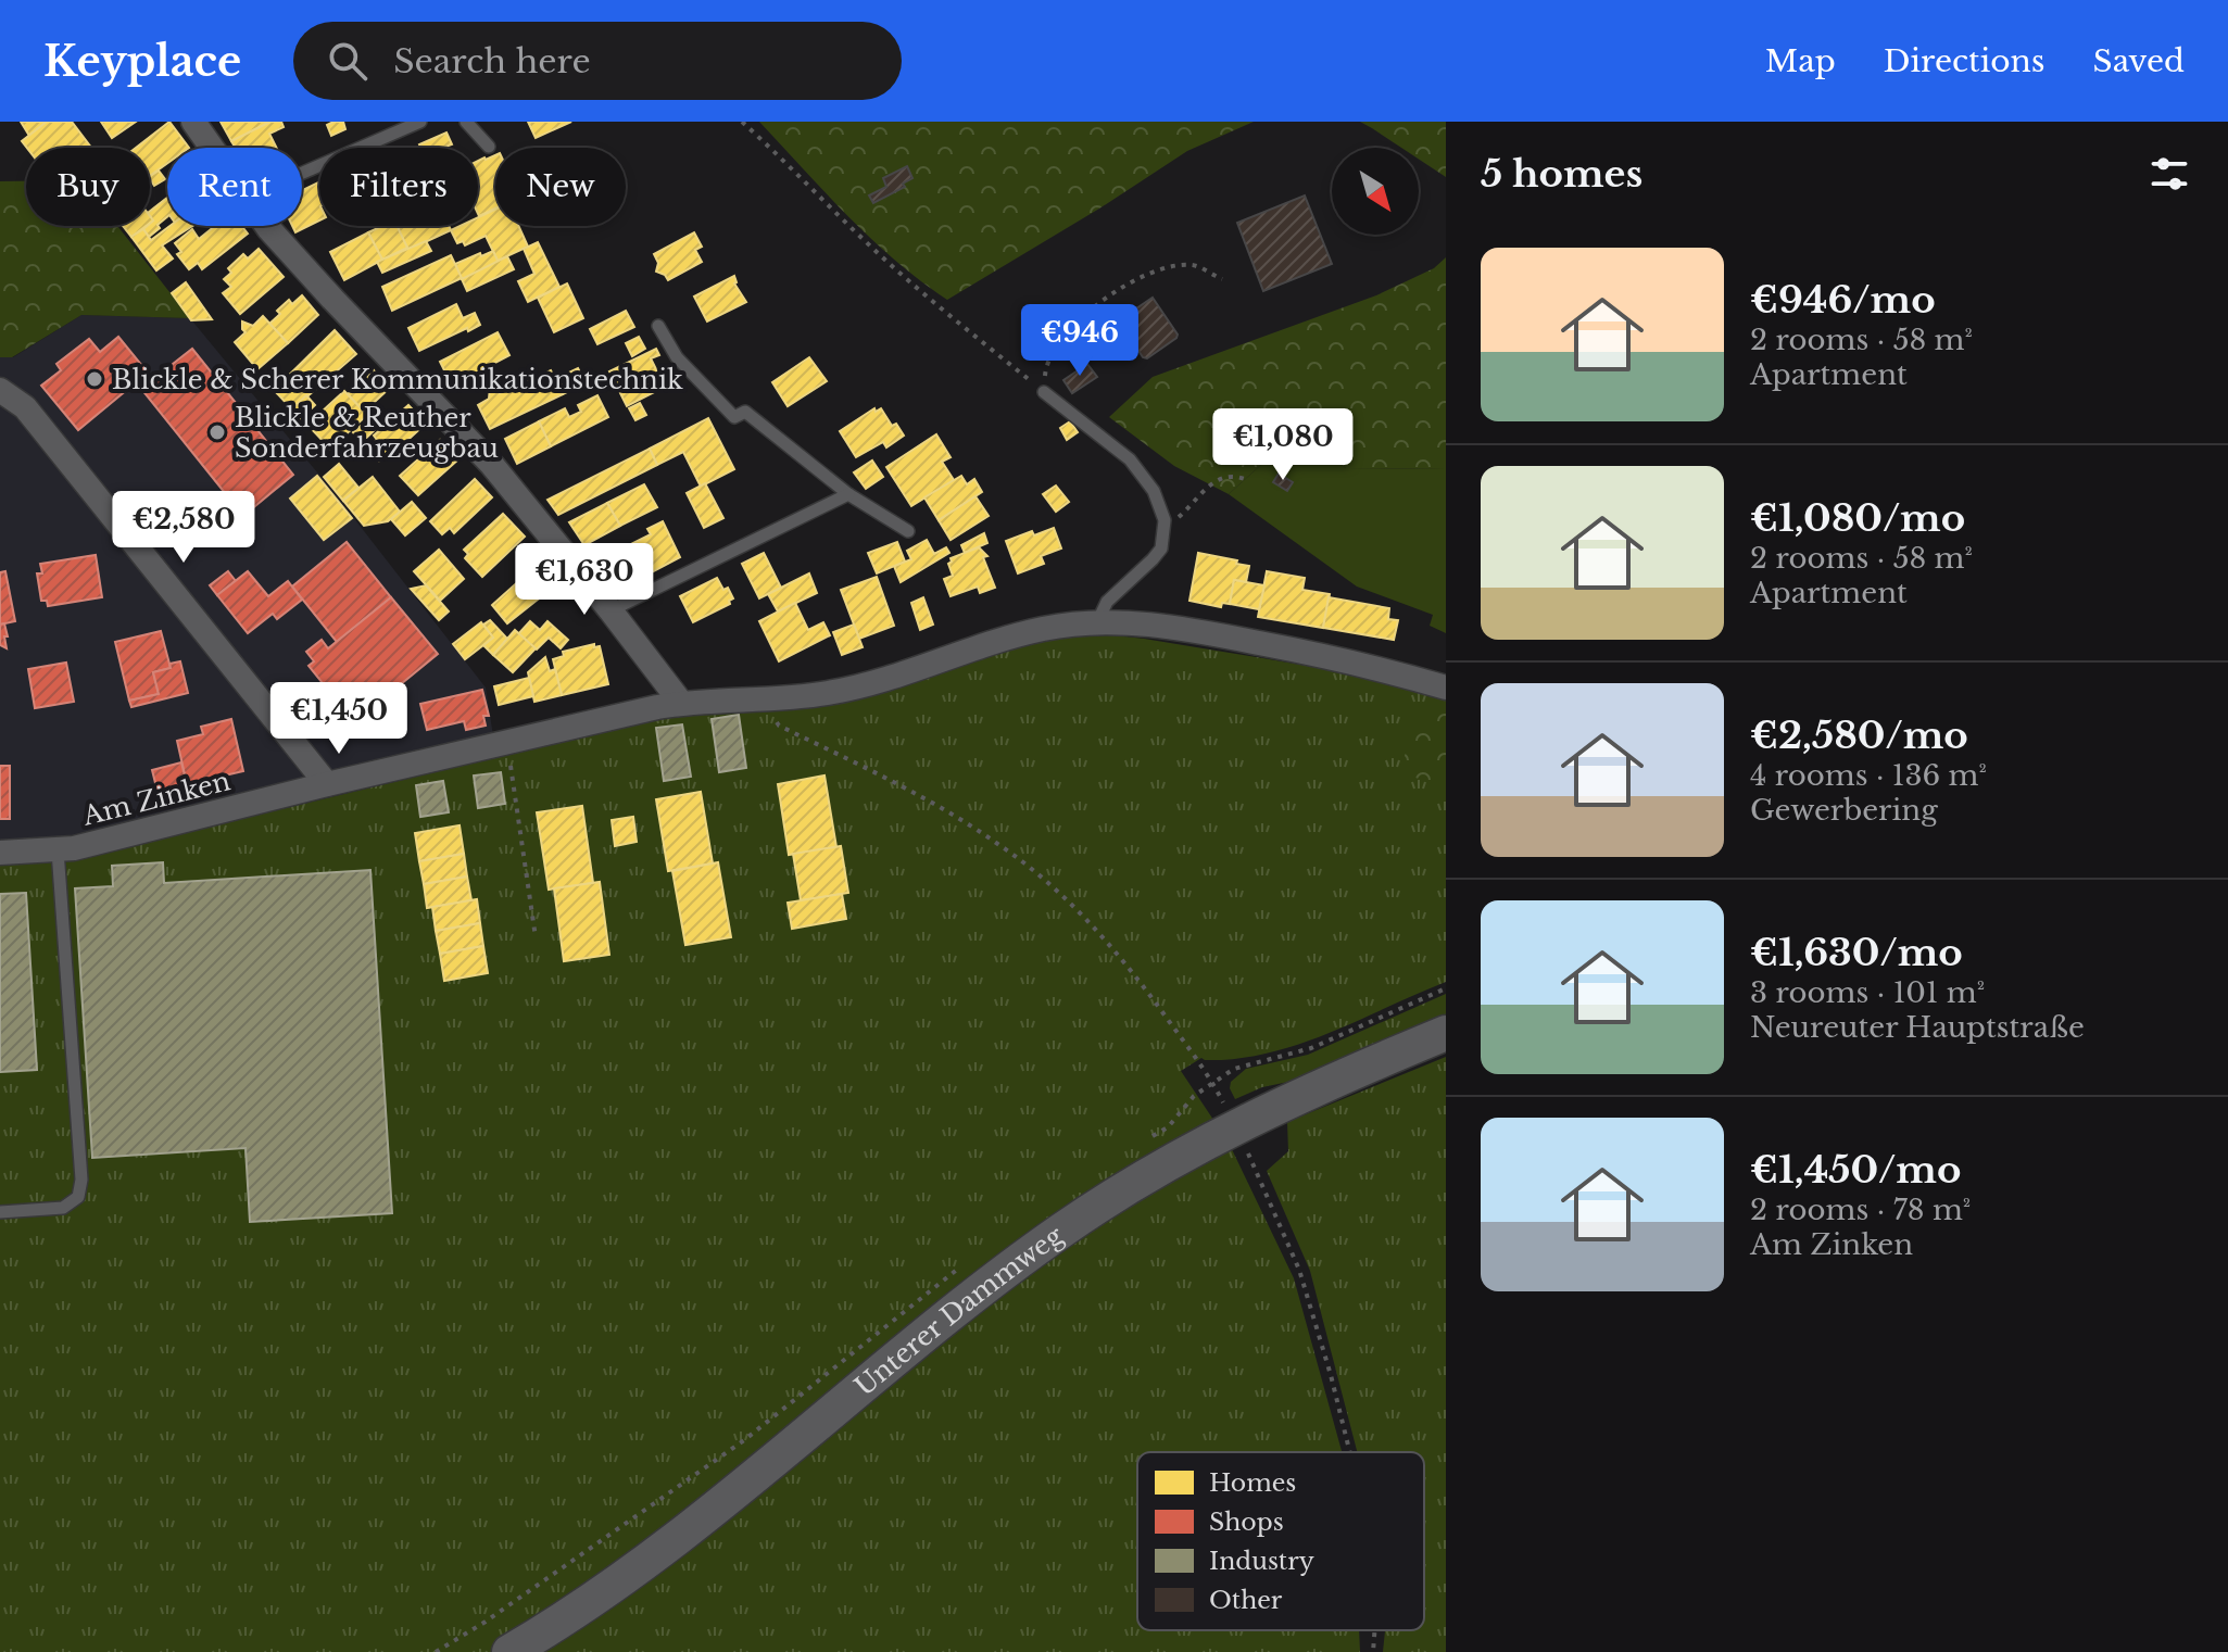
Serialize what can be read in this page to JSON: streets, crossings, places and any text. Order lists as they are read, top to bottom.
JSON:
{
  "streets": {
    "main road": ["Unterer Dammweg"],
    "street": ["Am Zinken"]
  },
  "places": ["Blickle & Scherer Kommunikationstechnik", "Blickle & Reuther Sonderfahrzeugbau"],
  "legend": [
    "Homes",
    "Shops",
    "Industry",
    "Other"
  ],
  "north": "bottom right",
  "page": {
    "header": "Keyplace",
    "search": "Search here",
    "nav": ["Map", "Directions", "Saved"],
    "heading": "5 homes",
    "chip": [
      "Buy",
      "Rent",
      "Filters",
      "New"
    ],
    "list": [
      {
        "name": "€946/mo",
        "note": "2 rooms · 58 m² · Apartment"
      },
      {
        "name": "€1,080/mo",
        "note": "2 rooms · 58 m² · Apartment"
      },
      {
        "name": "€2,580/mo",
        "note": "4 rooms · 136 m² · Gewerbering"
      },
      {
        "name": "€1,630/mo",
        "note": "3 rooms · 101 m² · Neureuter Hauptstraße"
      },
      {
        "name": "€1,450/mo",
        "note": "2 rooms · 78 m² · Am Zinken"
      }
    ],
    "price": [
      "€946",
      "€1,080",
      "€2,580",
      "€1,630",
      "€1,450"
    ]
  }
}
